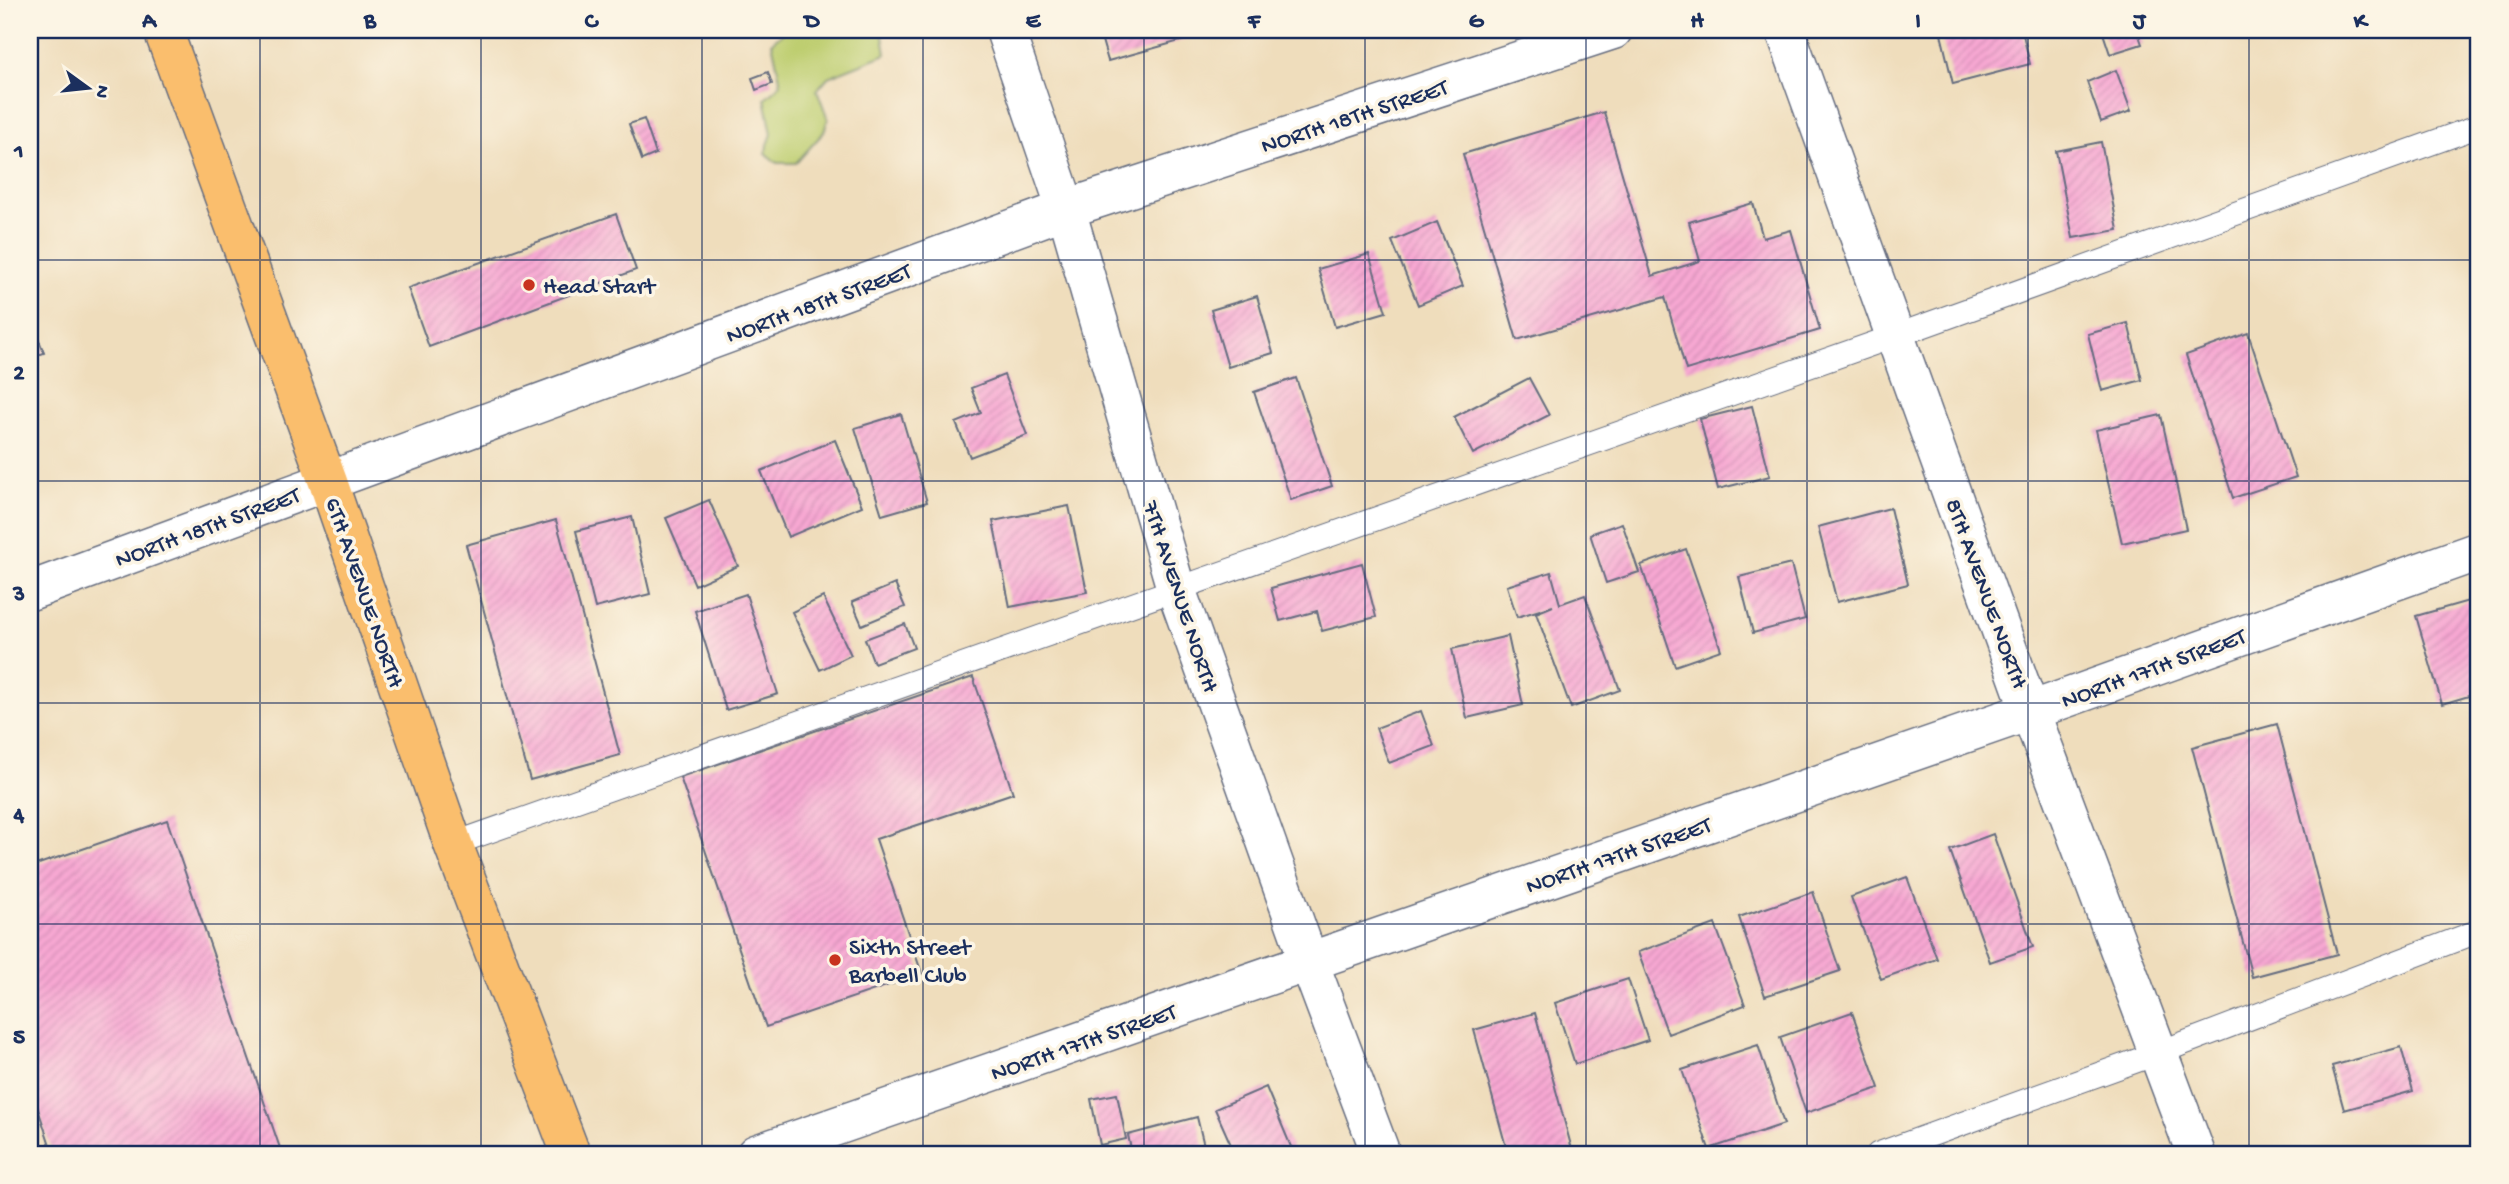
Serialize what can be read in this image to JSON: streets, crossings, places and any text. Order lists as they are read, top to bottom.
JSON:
{
  "streets": {
    "main road": ["6TH AVENUE NORTH"],
    "street": [
      "NORTH 18TH STREET",
      "8TH AVENUE NORTH",
      "7TH AVENUE NORTH",
      "NORTH 17TH STREET"
    ]
  },
  "crossings": [
    ["NORTH 18TH STREET", "6TH AVENUE NORTH"],
    ["NORTH 18TH STREET", "7TH AVENUE NORTH"],
    ["8TH AVENUE NORTH", "NORTH 17TH STREET"],
    ["7TH AVENUE NORTH", "NORTH 17TH STREET"]
  ],
  "places": ["Head Start", "Sixth Street Barbell Club"],
  "north": "right",
  "grid": {
    "columns": [
      "A",
      "B",
      "C",
      "D",
      "E",
      "F",
      "G",
      "H",
      "I",
      "J",
      "K"
    ],
    "rows": [
      "1",
      "2",
      "3",
      "4",
      "5"
    ]
  }
}
